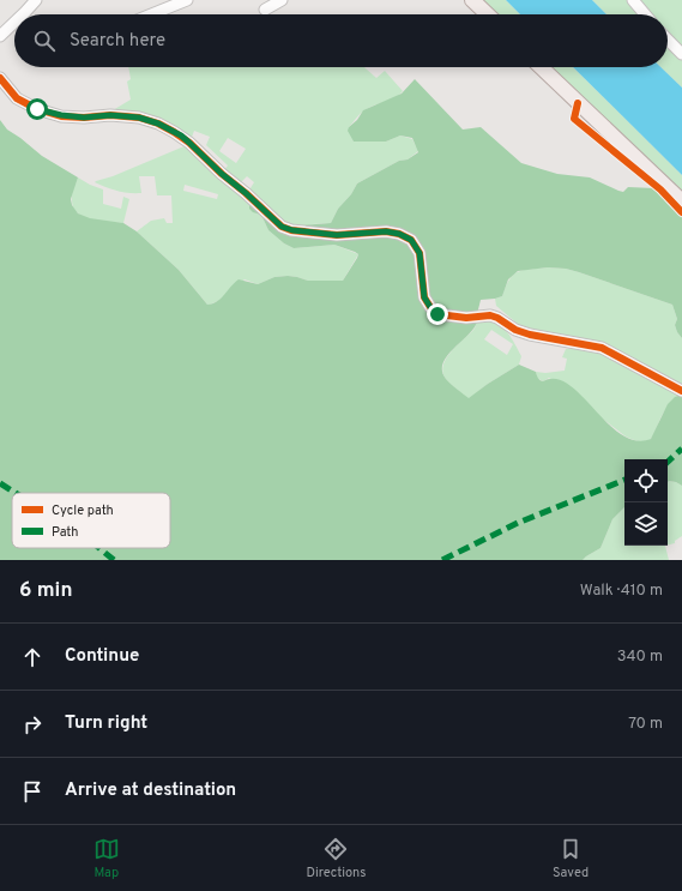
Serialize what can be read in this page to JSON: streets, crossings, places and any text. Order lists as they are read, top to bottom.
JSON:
{
  "legend": ["Cycle path", "Path"],
  "page": {
    "search": "Search here",
    "heading": ["6 min", "Walk · 410 m"],
    "list": [
      ["Continue", "340 m"],
      ["Turn right", "70 m"],
      "Arrive at destination"
    ],
    "nav": ["Map", "Directions", "Saved"]
  }
}
